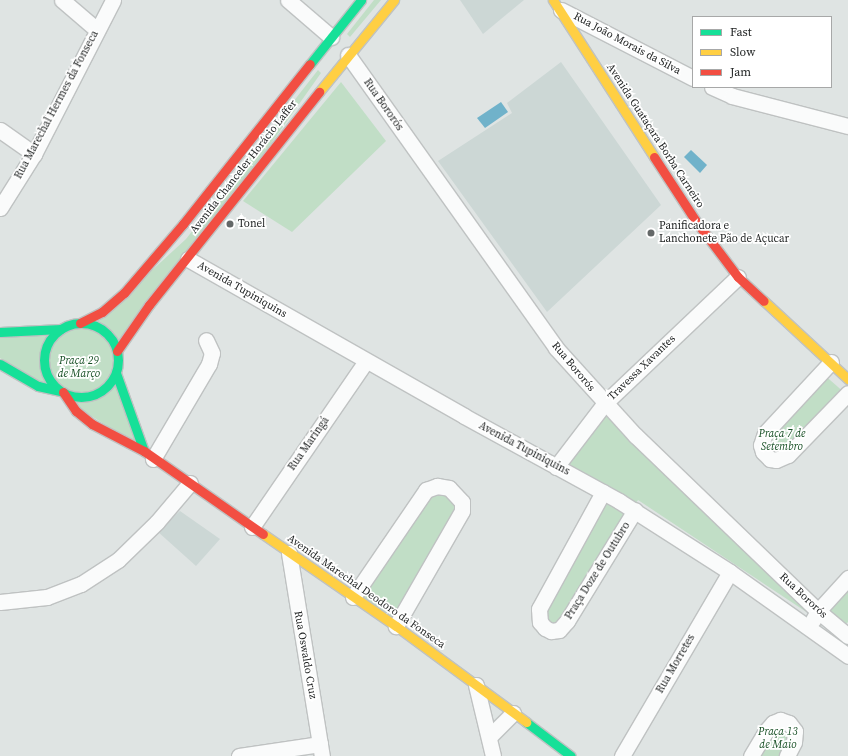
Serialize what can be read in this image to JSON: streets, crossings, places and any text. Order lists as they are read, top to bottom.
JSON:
{
  "streets": {
    "main road": ["Avenida Guataçara Borba Carneiro", "Avenida Chanceler Horácio Laffer", "Avenida Marechal Deodoro da Fonseca"],
    "street": [
      "Rua João Morais da Silva",
      "Rua Marechal Hermes da Fonseca",
      "Rua Bororós",
      "Avenida Tupiniquins",
      "Travessa Xavantes",
      "Rua Maringá",
      "Praça Doze de Outubro",
      "Rua Oswaldo Cruz",
      "Rua Morretes"
    ]
  },
  "crossings": [
    ["Rua João Morais da Silva", "Avenida Guataçara Borba Carneiro"],
    ["Rua Bororós", "Avenida Chanceler Horácio Laffer"],
    ["Rua Bororós", "Travessa Xavantes"],
    ["Avenida Guataçara Borba Carneiro", "Travessa Xavantes"],
    ["Avenida Chanceler Horácio Laffer", "Avenida Tupiniquins"],
    ["Avenida Chanceler Horácio Laffer", "Avenida Marechal Deodoro da Fonseca"],
    ["Avenida Tupiniquins", "Travessa Xavantes"],
    ["Avenida Tupiniquins", "Rua Maringá"],
    ["Avenida Tupiniquins", "Praça Doze de Outubro"],
    ["Avenida Tupiniquins", "Rua Morretes"],
    ["Rua Maringá", "Avenida Marechal Deodoro da Fonseca"],
    ["Avenida Marechal Deodoro da Fonseca", "Rua Oswaldo Cruz"]
  ],
  "parks": ["Praça 29 de Março", "Praça 7 de Setembro", "Praça 13 de Maio"],
  "places": ["Tonel", "Panificadora e Lanchonete Pão de Açucar"],
  "legend": ["Fast", "Slow", "Jam"]
}
